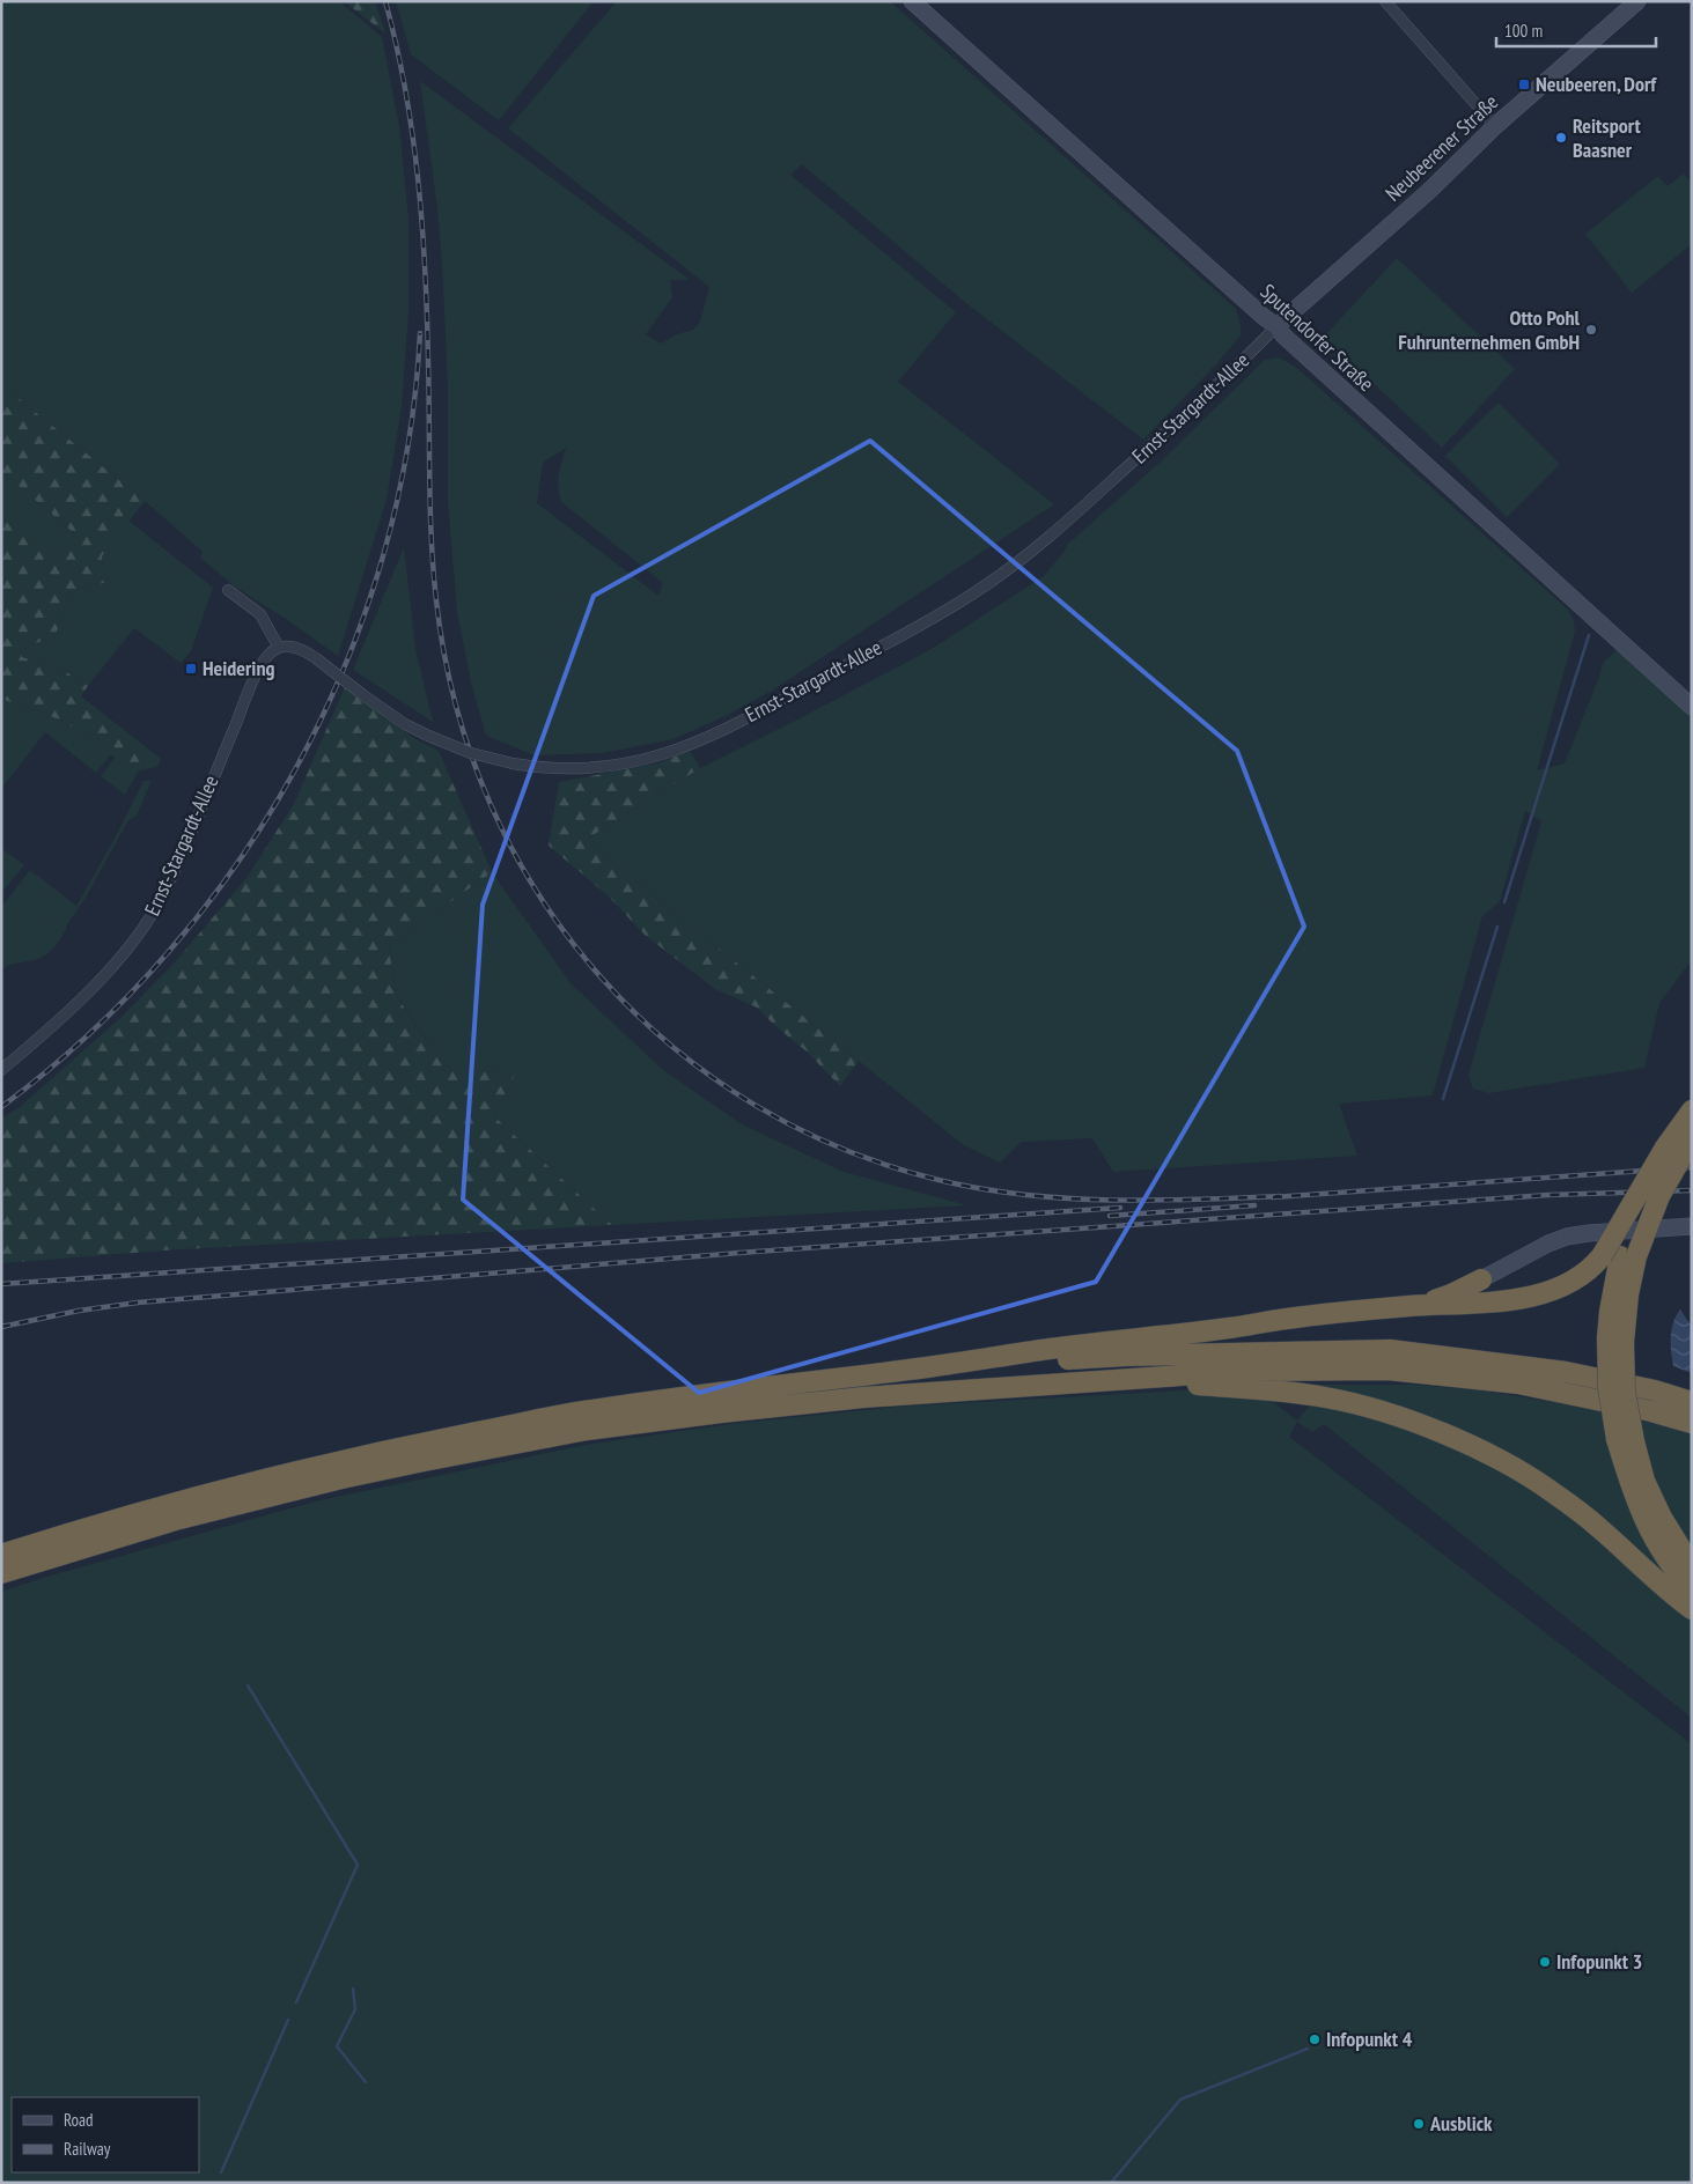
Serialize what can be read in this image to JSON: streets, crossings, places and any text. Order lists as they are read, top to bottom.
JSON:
{
  "streets": {
    "main road": ["Neubeerener Straße", "Sputendorfer Straße"],
    "street": ["Ernst-Stargardt-Allee"]
  },
  "crossings": [
    ["Neubeerener Straße", "Sputendorfer Straße"],
    ["Neubeerener Straße", "Ernst-Stargardt-Allee"],
    ["Sputendorfer Straße", "Ernst-Stargardt-Allee"]
  ],
  "places": {
    "transit": ["Neubeeren, Dorf", "Heidering"],
    "other": [
      "Reitsport Baasner",
      "Otto Pohl Fuhrunternehmen GmbH",
      "Infopunkt 3",
      "Infopunkt 4",
      "Ausblick"
    ]
  },
  "legend": ["Road", "Railway"],
  "scale_bar": "100 m"
}
